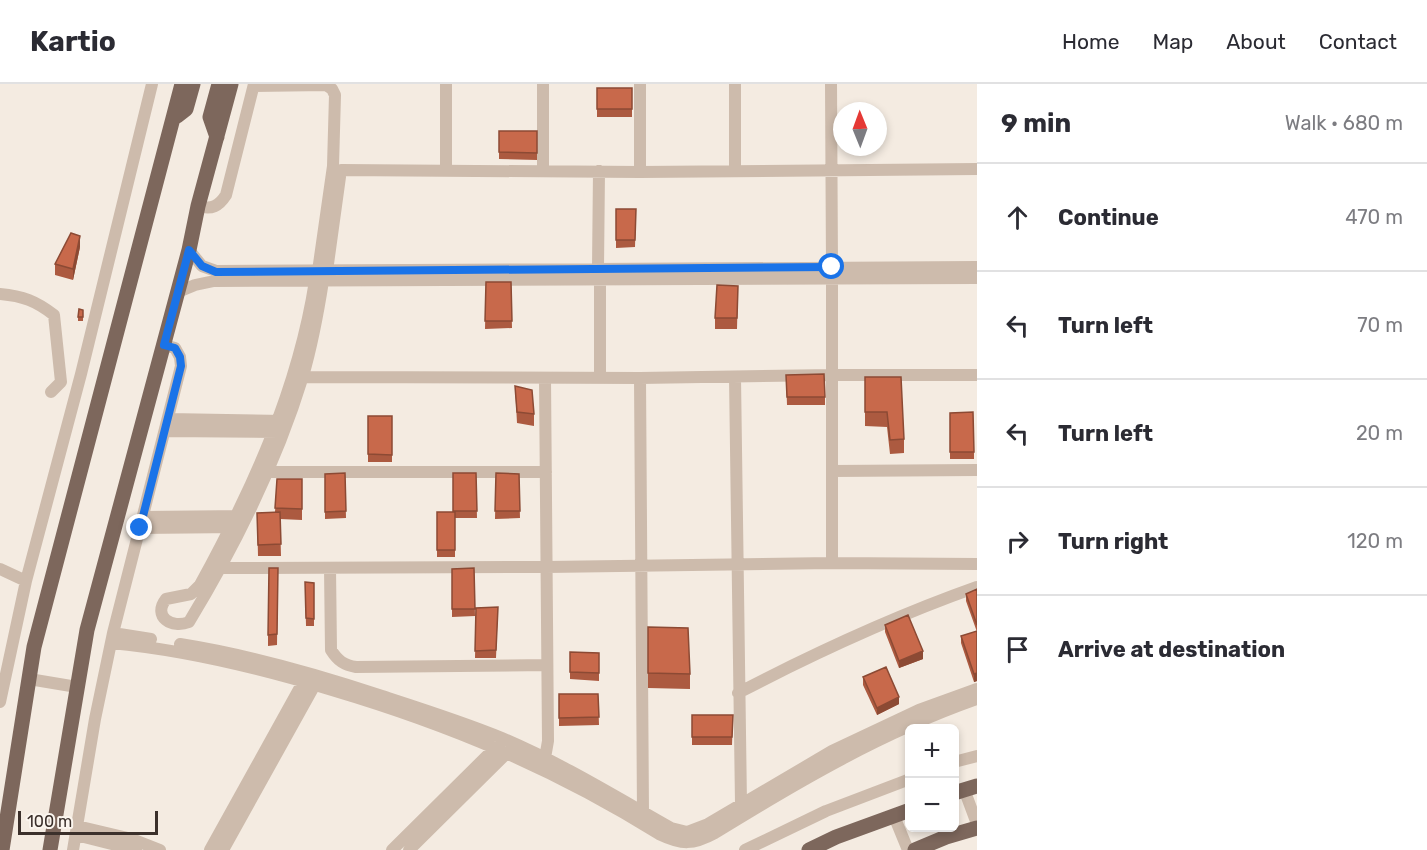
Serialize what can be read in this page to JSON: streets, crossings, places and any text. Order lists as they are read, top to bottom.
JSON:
{
  "scale_bar": "100 m",
  "north": "top",
  "page": {
    "header": "Kartio",
    "nav": [
      "Home",
      "Map",
      "About",
      "Contact"
    ],
    "heading": ["9 min", "Walk · 680 m"],
    "list": [
      ["Continue", "470 m"],
      ["Turn left", "70 m"],
      ["Turn left", "20 m"],
      ["Turn right", "120 m"],
      "Arrive at destination"
    ],
    "map_buttons": ["+", "−"],
    "scale": "100 m"
  }
}
